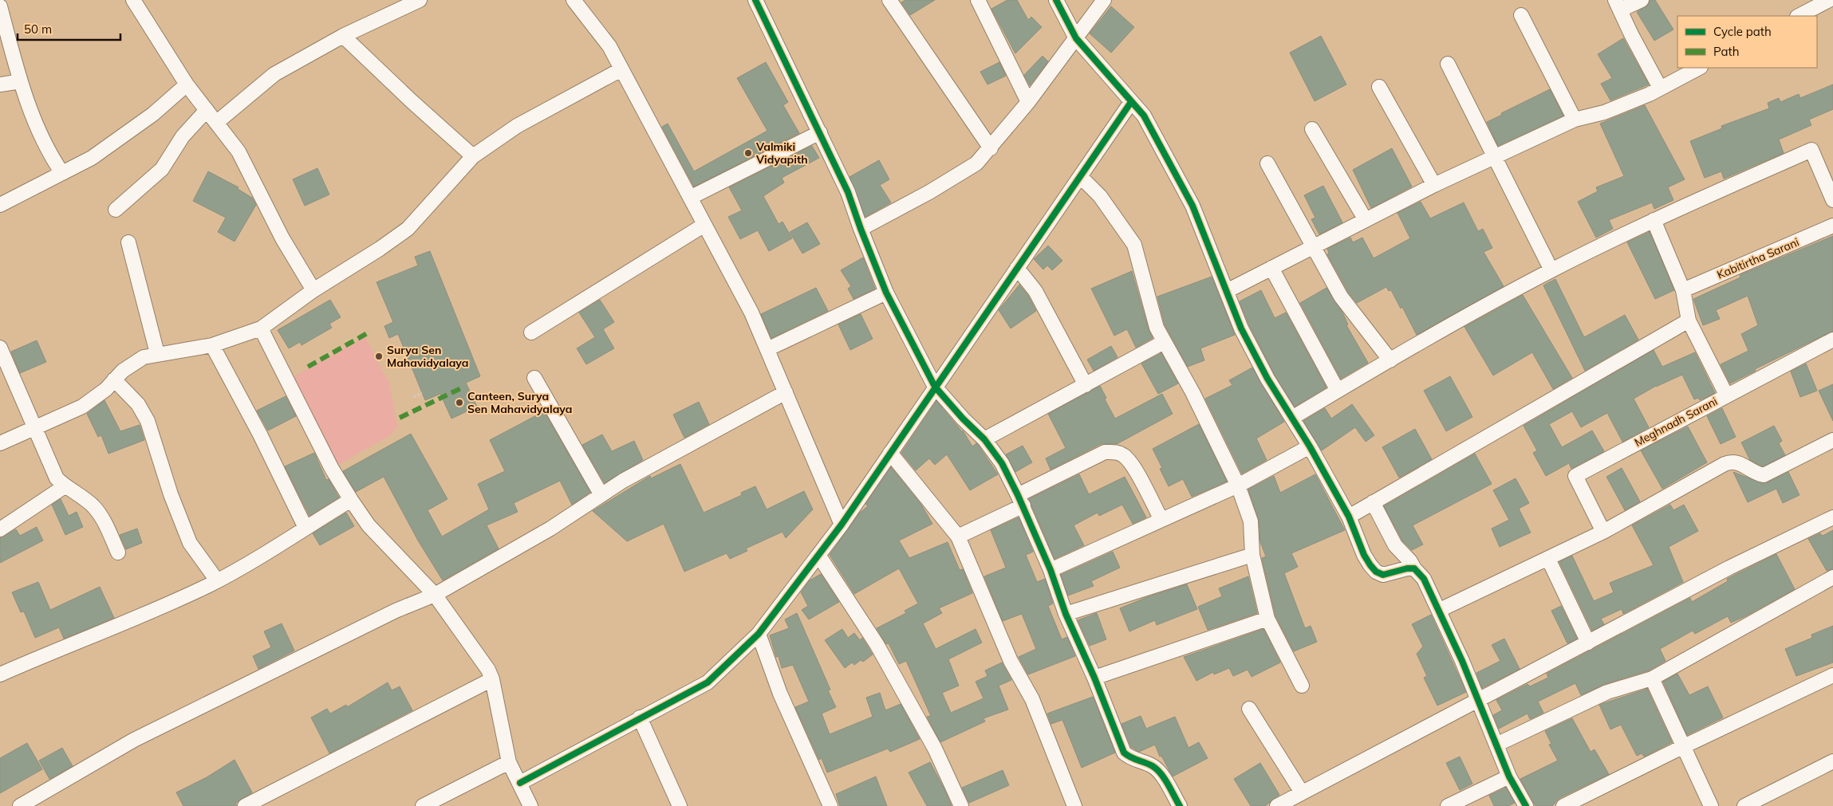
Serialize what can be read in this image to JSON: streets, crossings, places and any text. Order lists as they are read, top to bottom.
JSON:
{
  "streets": {
    "street": ["Kabitirtha Sarani", "Meghnadh Sarani"]
  },
  "places": ["Valmiki Vidyapith", "Surya Sen Mahavidyalaya", "Canteen, Surya Sen Mahavidyalaya"],
  "legend": ["Cycle path", "Path"],
  "scale_bar": "50 m"
}
